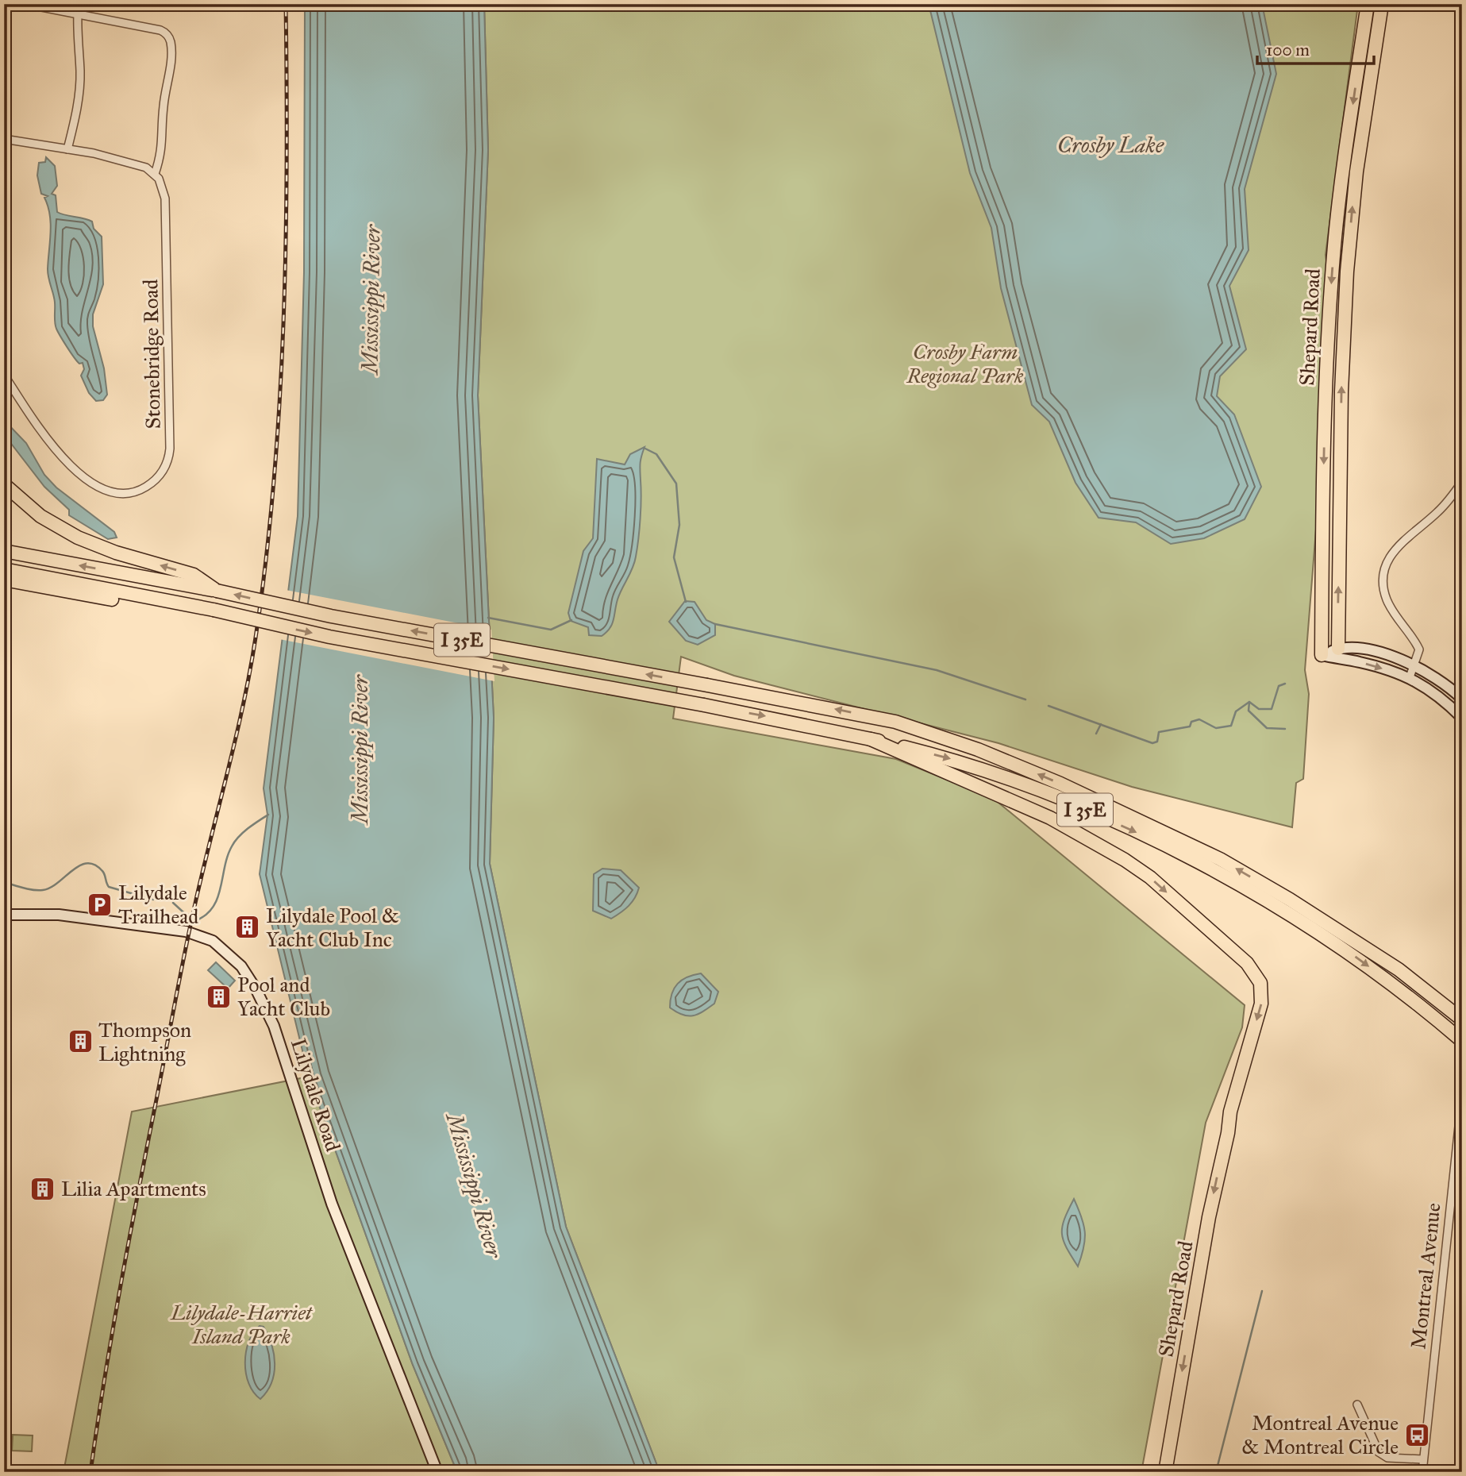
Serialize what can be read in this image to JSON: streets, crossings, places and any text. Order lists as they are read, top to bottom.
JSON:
{
  "streets": {
    "highway": ["Shepard Road", "I 35E"],
    "street": ["Stonebridge Road", "Lilydale Road", "Montreal Avenue"]
  },
  "crossings": [
    ["Shepard Road", "I 35E"]
  ],
  "water": ["Crosby Lake", "Mississippi River"],
  "parks": ["Crosby Farm Regional Park", "Lilydale-Harriet Island Park"],
  "places": {
    "parking": ["Lilydale Trailhead"],
    "building": [
      "Lilydale Pool & Yacht Club Inc",
      "Pool and Yacht Club",
      "Thompson Lightning",
      "Lilia Apartments"
    ],
    "bus stop": ["Montreal Avenue & Montreal Circle"]
  },
  "scale_bar": "100 m"
}
